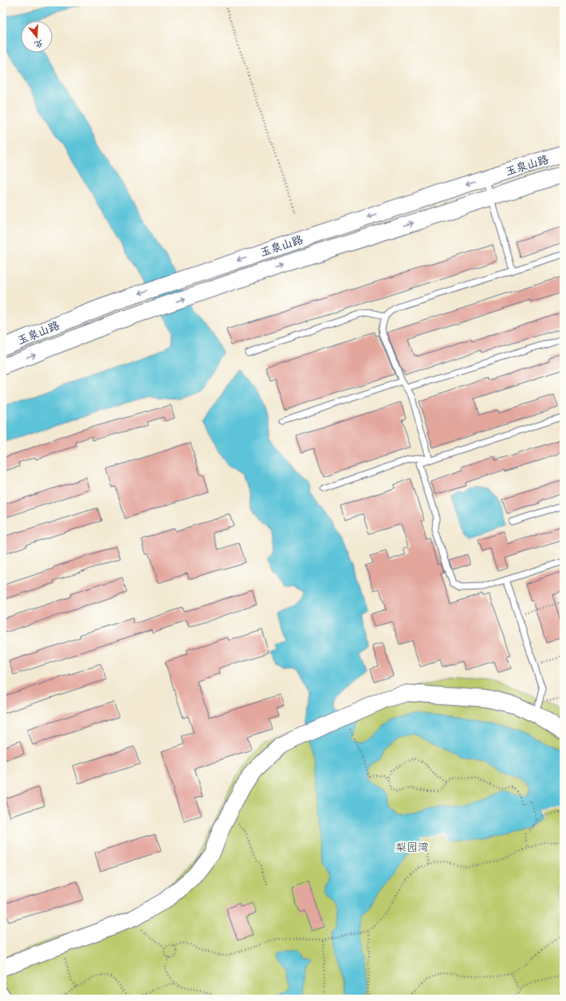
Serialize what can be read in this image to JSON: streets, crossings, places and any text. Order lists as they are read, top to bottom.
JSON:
{
  "streets": {
    "street": ["玉泉山路"]
  },
  "parks": ["梨园湾"],
  "north": "bottom"
}
